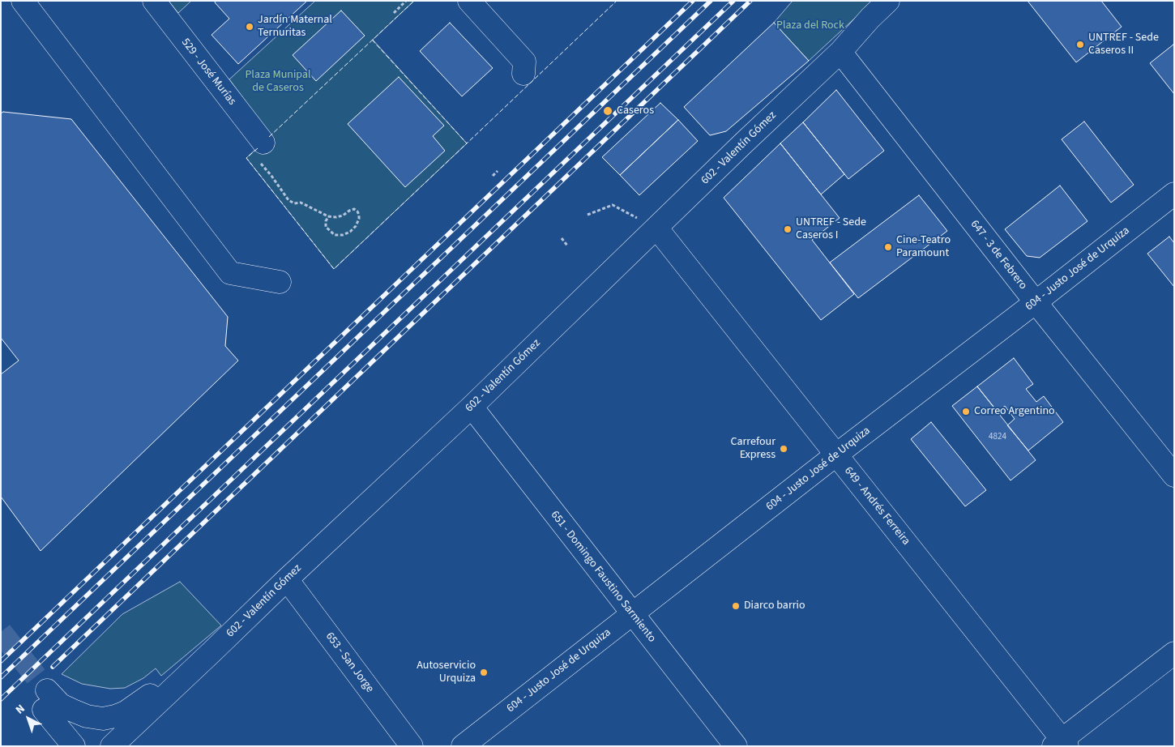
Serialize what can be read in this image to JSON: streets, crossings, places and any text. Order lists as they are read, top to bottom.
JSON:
{
  "streets": {
    "street": [
      "529 - José Murías",
      "602 - Valentín Gómez",
      "647 - 3 de Febrero",
      "604 - Justo José de Urquiza",
      "649 - Andrés Ferreira",
      "651 - Domingo Faustino Sarmiento",
      "653 - San Jorge"
    ]
  },
  "crossings": [
    ["602 - Valentín Gómez", "647 - 3 de Febrero"],
    ["602 - Valentín Gómez", "649 - Andrés Ferreira"],
    ["602 - Valentín Gómez", "651 - Domingo Faustino Sarmiento"],
    ["602 - Valentín Gómez", "653 - San Jorge"],
    ["647 - 3 de Febrero", "604 - Justo José de Urquiza"],
    ["604 - Justo José de Urquiza", "649 - Andrés Ferreira"],
    ["604 - Justo José de Urquiza", "651 - Domingo Faustino Sarmiento"]
  ],
  "parks": ["Plaza del Rock", "Plaza Munipal de Caseros"],
  "places": [
    "Jardín Maternal Ternuritas",
    "UNTREF - Sede Caseros II",
    "Caseros",
    "UNTREF - Sede Caseros I",
    "Cine-Teatro Paramount",
    "Correo Argentino",
    "Carrefour Express",
    "Diarco barrio",
    "Autoservicio Urquiza"
  ],
  "house_numbers": ["4824"],
  "north": "top left"
}
